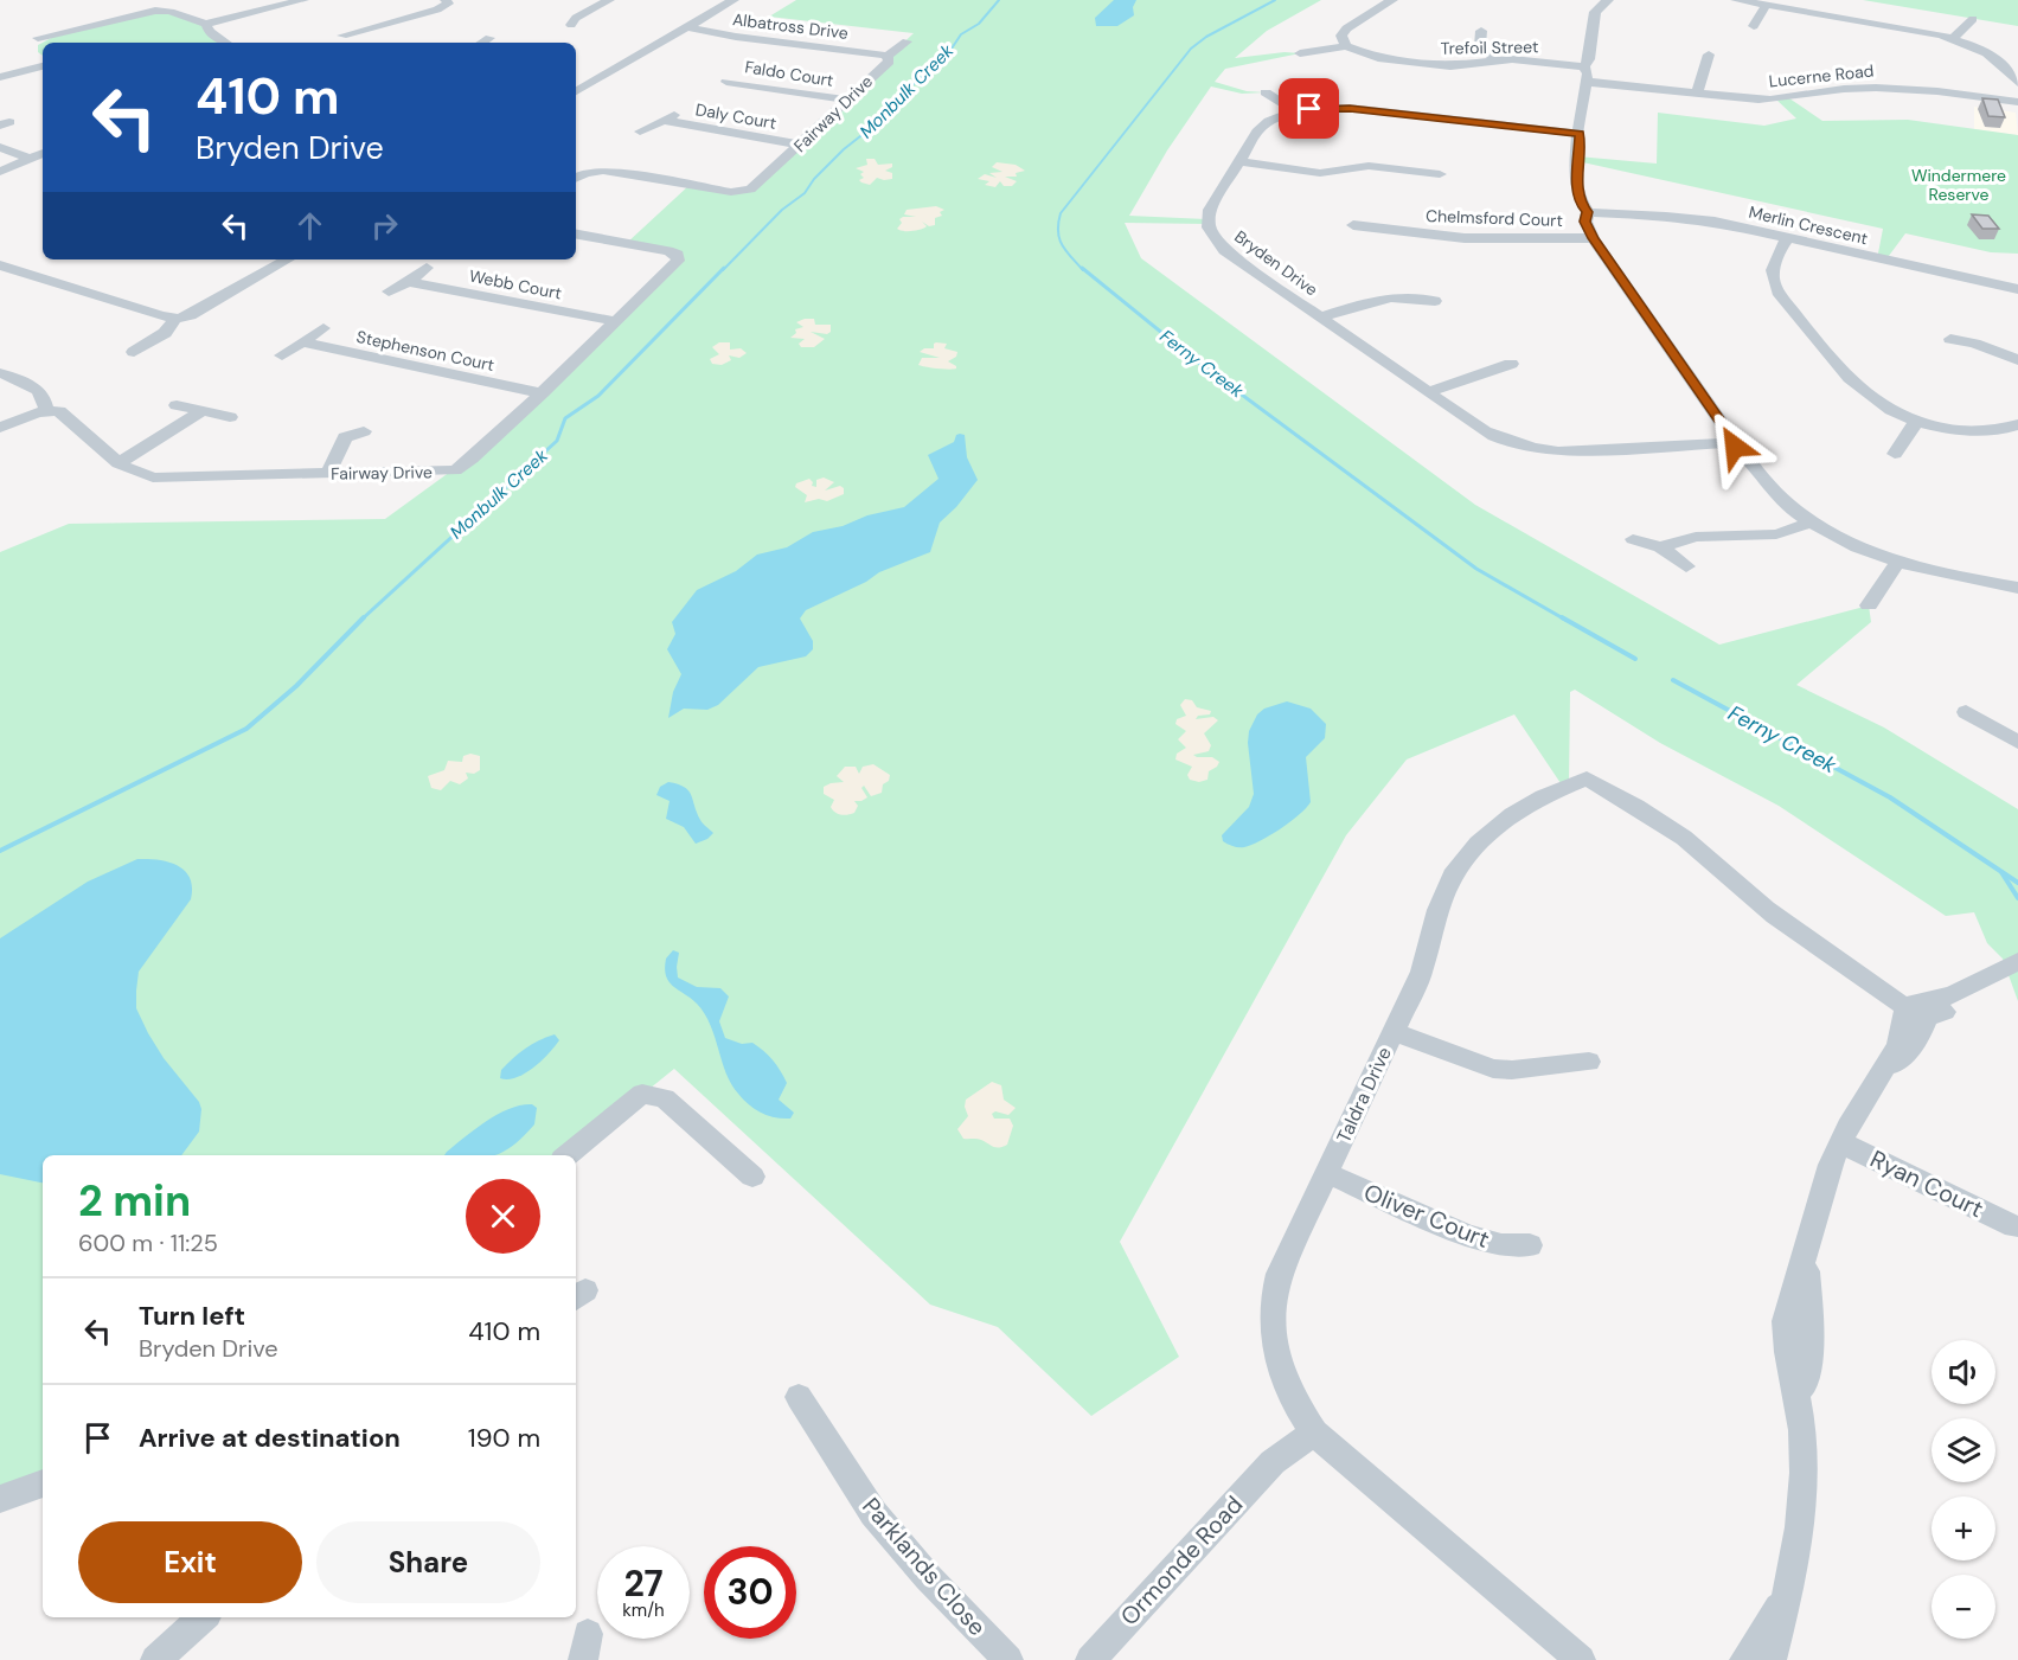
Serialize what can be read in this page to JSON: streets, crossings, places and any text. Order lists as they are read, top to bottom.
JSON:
{
  "streets": {
    "street": [
      "Albatross Drive",
      "Trefoil Street",
      "Faldo Court",
      "Lucerne Road",
      "Fairway Drive",
      "Daly Court",
      "Chelmsford Court",
      "Merlin Crescent",
      "Bryden Drive",
      "Webb Court",
      "Stephenson Court",
      "Taldra Drive",
      "Ryan Court",
      "Oliver Court",
      "Ormonde Road",
      "Parklands Close"
    ]
  },
  "crossings": [
    ["Albatross Drive", "Fairway Drive"],
    ["Trefoil Street", "Lucerne Road"],
    ["Faldo Court", "Fairway Drive"],
    ["Fairway Drive", "Daly Court"],
    ["Fairway Drive", "Webb Court"],
    ["Fairway Drive", "Stephenson Court"],
    ["Taldra Drive", "Oliver Court"],
    ["Taldra Drive", "Ormonde Road"]
  ],
  "water": ["Monbulk Creek", "Ferny Creek"],
  "parks": ["Windermere Reserve"],
  "page": {
    "turn": ["410 m", "Bryden Drive"],
    "heading": ["2 min", "600 m · 11:25"],
    "list": [
      {
        "name": "Turn left",
        "note": "Bryden Drive",
        "value": "410 m"
      },
      {
        "name": "Arrive at destination",
        "value": "190 m"
      }
    ],
    "map_buttons": ["+", "−"],
    "buttons": ["Exit", "Share"],
    "speed": "27 km/h",
    "limit": "30"
  }
}
